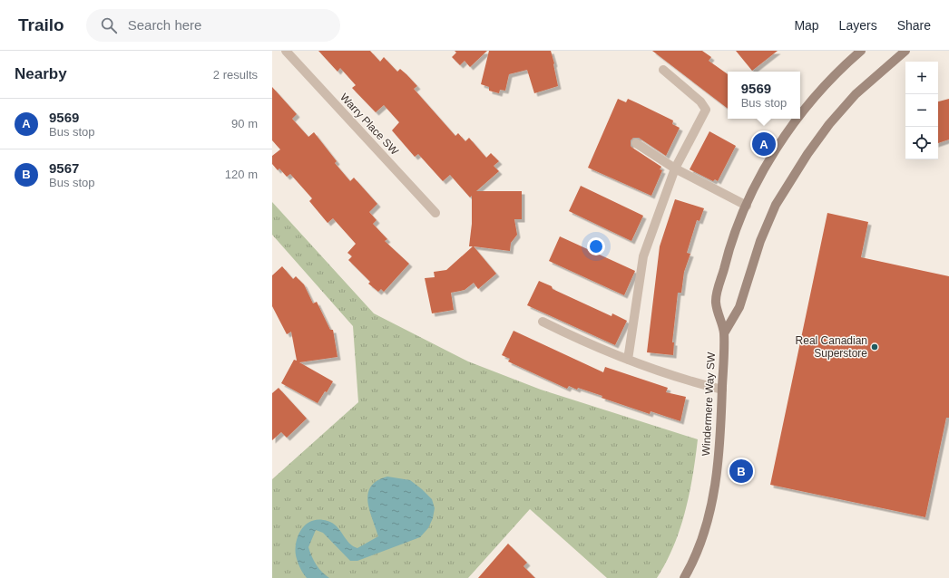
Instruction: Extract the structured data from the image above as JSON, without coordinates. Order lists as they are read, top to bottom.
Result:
{
  "streets": {
    "street": ["Warry Place SW", "Windermere Way SW"]
  },
  "places": ["Real Canadian Superstore"],
  "page": {
    "header": "Trailo",
    "search": "Search here",
    "nav": ["Map", "Layers", "Share"],
    "heading": ["Nearby", "2 results"],
    "map_buttons": ["+", "−"],
    "popup": ["9569", "Bus stop"],
    "list": [
      {
        "mark": "A",
        "name": "9569",
        "note": "Bus stop",
        "value": "90 m"
      },
      {
        "mark": "B",
        "name": "9567",
        "note": "Bus stop",
        "value": "120 m"
      }
    ],
    "pins": ["A", "B"]
  }
}
